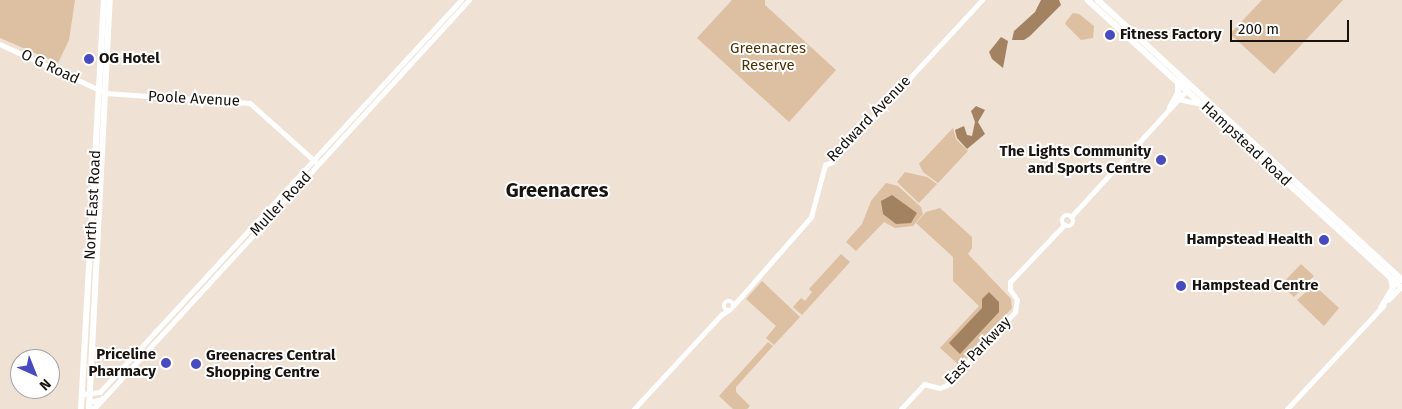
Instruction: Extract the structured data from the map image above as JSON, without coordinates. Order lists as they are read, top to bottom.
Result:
{
  "streets": {
    "highway": ["Hampstead Road", "North East Road"],
    "street": [
      "O G Road",
      "Poole Avenue",
      "Redward Avenue",
      "Muller Road",
      "East Parkway"
    ]
  },
  "crossings": [
    ["O G Road", "Poole Avenue"],
    ["O G Road", "North East Road"],
    ["Poole Avenue", "Muller Road"],
    ["Poole Avenue", "North East Road"],
    ["Muller Road", "North East Road"]
  ],
  "districts": ["Greenacres"],
  "parks": ["Greenacres Reserve"],
  "places": [
    "Fitness Factory",
    "OG Hotel",
    "The Lights Community and Sports Centre",
    "Hampstead Health",
    "Hampstead Centre",
    "Priceline Pharmacy",
    "Greenacres Central Shopping Centre"
  ],
  "scale_bar": "200 m",
  "north": "bottom right"
}
